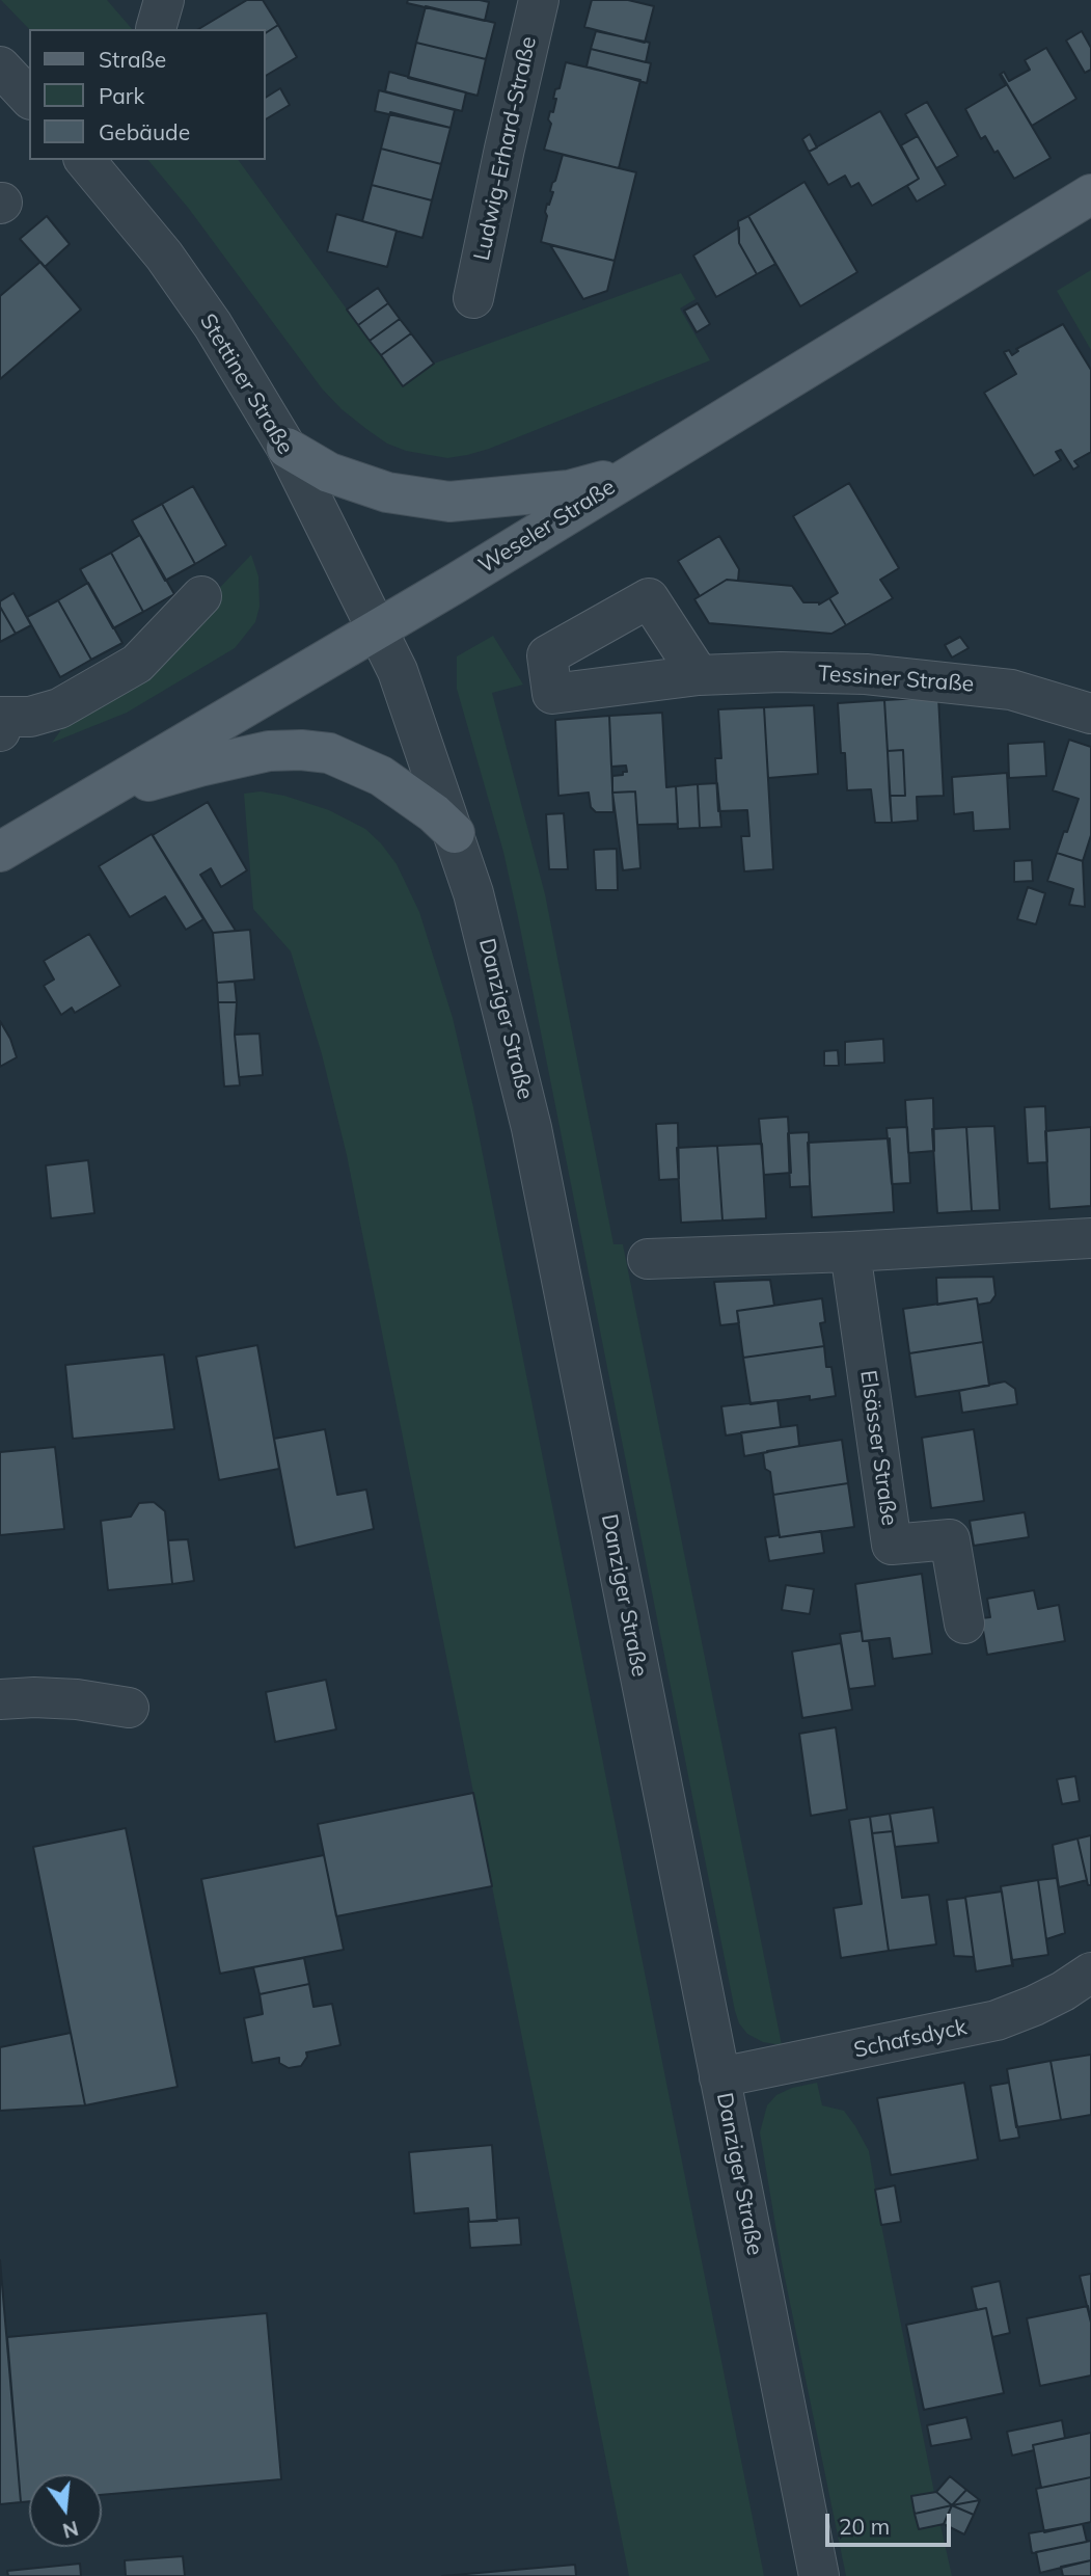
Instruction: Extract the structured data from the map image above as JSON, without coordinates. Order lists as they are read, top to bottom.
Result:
{
  "streets": {
    "main road": ["Weseler Straße"],
    "street": [
      "Ludwig-Erhard-Straße",
      "Stettiner Straße",
      "Tessiner Straße",
      "Danziger Straße",
      "Elsässer Straße",
      "Schafsdyck"
    ]
  },
  "crossings": [
    ["Stettiner Straße", "Weseler Straße"],
    ["Stettiner Straße", "Danziger Straße"],
    ["Weseler Straße", "Danziger Straße"],
    ["Danziger Straße", "Schafsdyck"]
  ],
  "legend": ["Straße", "Park", "Gebäude"],
  "scale_bar": "20 m",
  "north": "bottom"
}
